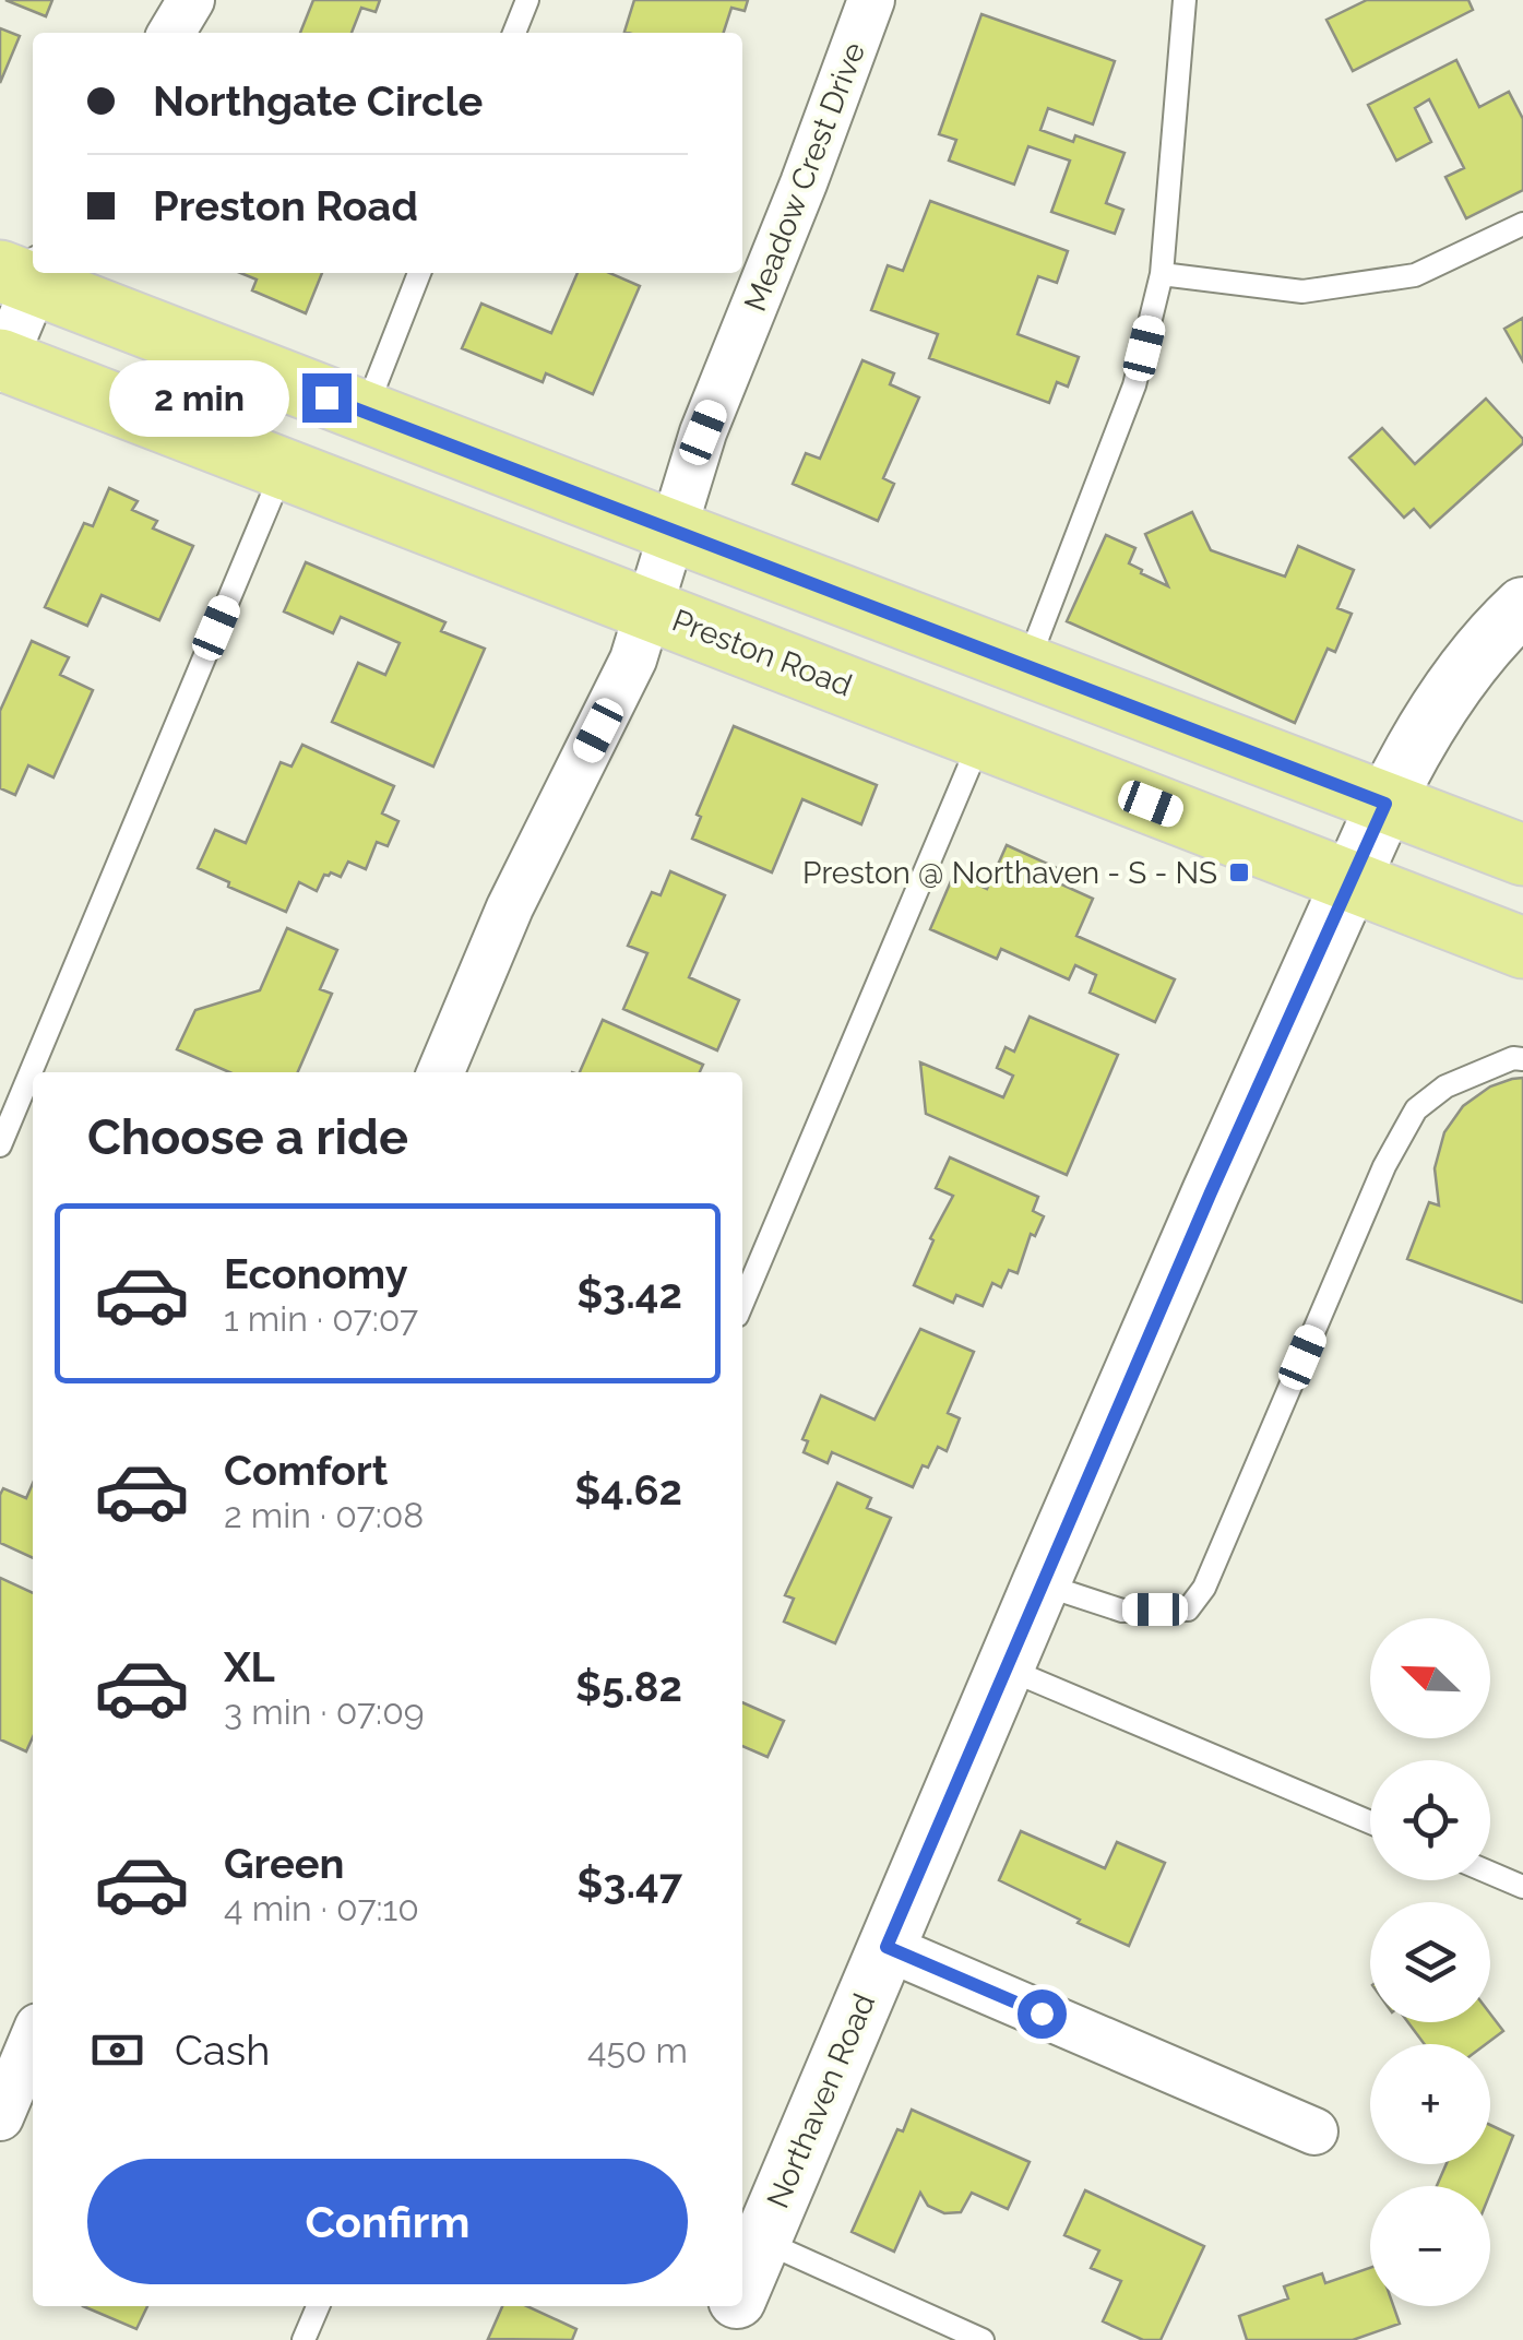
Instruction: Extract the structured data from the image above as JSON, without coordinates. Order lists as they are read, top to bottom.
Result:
{
  "streets": {
    "main road": ["Preston Road"],
    "street": ["Meadow Crest Drive", "Northaven Road"]
  },
  "crossings": [
    ["Meadow Crest Drive", "Preston Road"],
    ["Preston Road", "Northaven Road"]
  ],
  "places": {
    "transit": ["Preston @ Northaven - S - NS"]
  },
  "north": "top left",
  "page": {
    "banner": ["Northgate Circle", "Preston Road"],
    "bubble": "2 min",
    "heading": "Choose a ride",
    "list": [
      {
        "name": "Economy",
        "note": "1 min · 07:07",
        "value": "$3.42"
      },
      {
        "name": "Comfort",
        "note": "2 min · 07:08",
        "value": "$4.62"
      },
      {
        "name": "XL",
        "note": "3 min · 07:09",
        "value": "$5.82"
      },
      {
        "name": "Green",
        "note": "4 min · 07:10",
        "value": "$3.47"
      }
    ],
    "map_buttons": ["+", "−"],
    "pay": ["Cash", "450 m"],
    "buttons": "Confirm"
  }
}
